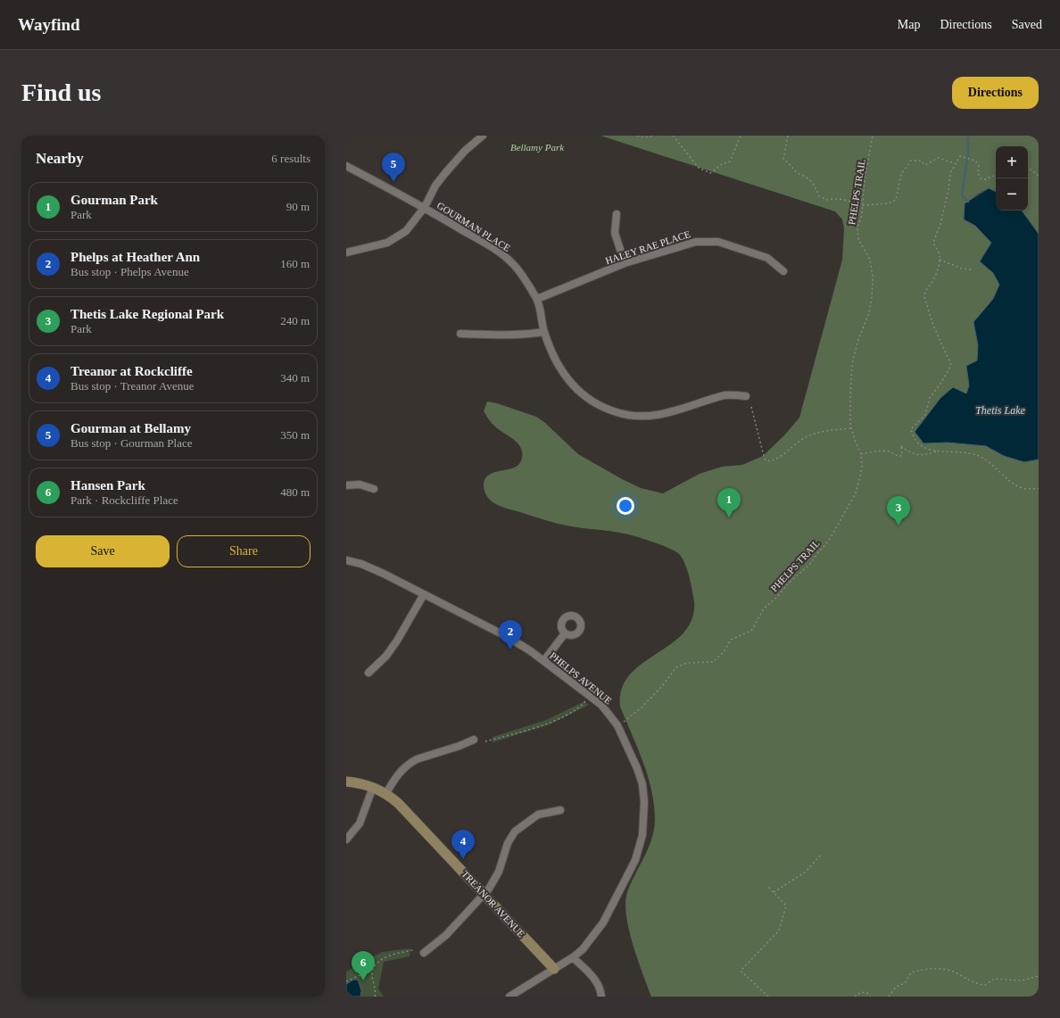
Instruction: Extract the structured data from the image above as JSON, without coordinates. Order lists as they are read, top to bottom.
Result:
{
  "streets": {
    "street": [
      "GOURMAN PLACE",
      "HALEY RAE PLACE",
      "PHELPS AVENUE",
      "TREANOR AVENUE"
    ],
    "path": ["PHELPS TRAIL"]
  },
  "crossings": [
    ["PHELPS TRAIL", "PHELPS AVENUE"],
    ["GOURMAN PLACE", "HALEY RAE PLACE"],
    ["PHELPS AVENUE", "TREANOR AVENUE"]
  ],
  "water": ["Thetis Lake"],
  "parks": ["Bellamy Park"],
  "page": {
    "header": "Wayfind",
    "nav": ["Map", "Directions", "Saved"],
    "buttons": [
      "Directions",
      ["Save", "Share"]
    ],
    "title": "Find us",
    "heading": ["Nearby", "6 results"],
    "map_buttons": ["+", "−"],
    "pins": [
      "5",
      "1",
      "3",
      "2",
      "4",
      "6"
    ],
    "list": [
      {
        "mark": "1",
        "name": "Gourman Park",
        "note": "Park",
        "value": "90 m"
      },
      {
        "mark": "2",
        "name": "Phelps at Heather Ann",
        "note": "Bus stop · Phelps Avenue",
        "value": "160 m"
      },
      {
        "mark": "3",
        "name": "Thetis Lake Regional Park",
        "note": "Park",
        "value": "240 m"
      },
      {
        "mark": "4",
        "name": "Treanor at Rockcliffe",
        "note": "Bus stop · Treanor Avenue",
        "value": "340 m"
      },
      {
        "mark": "5",
        "name": "Gourman at Bellamy",
        "note": "Bus stop · Gourman Place",
        "value": "350 m"
      },
      {
        "mark": "6",
        "name": "Hansen Park",
        "note": "Park · Rockcliffe Place",
        "value": "480 m"
      }
    ]
  }
}
